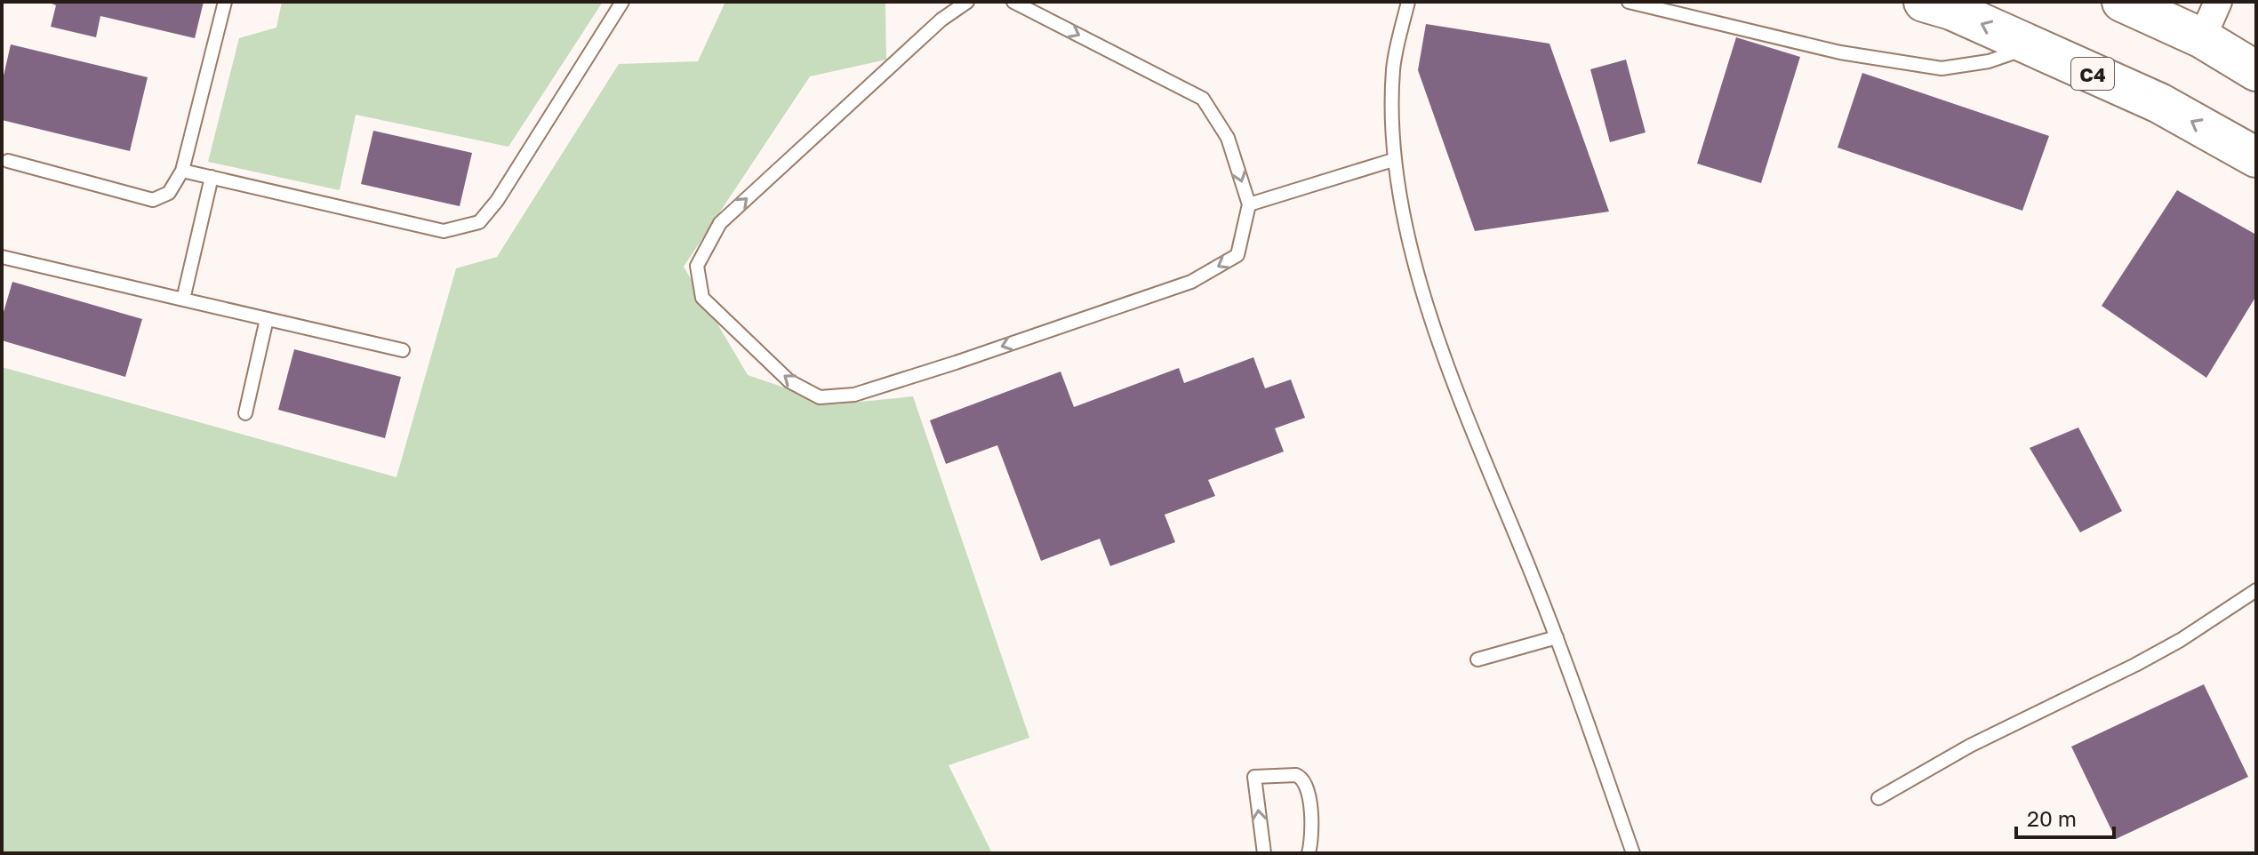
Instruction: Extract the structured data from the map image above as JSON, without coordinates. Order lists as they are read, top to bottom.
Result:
{
  "streets": {
    "main road": ["C4"]
  },
  "scale_bar": "20 m"
}
